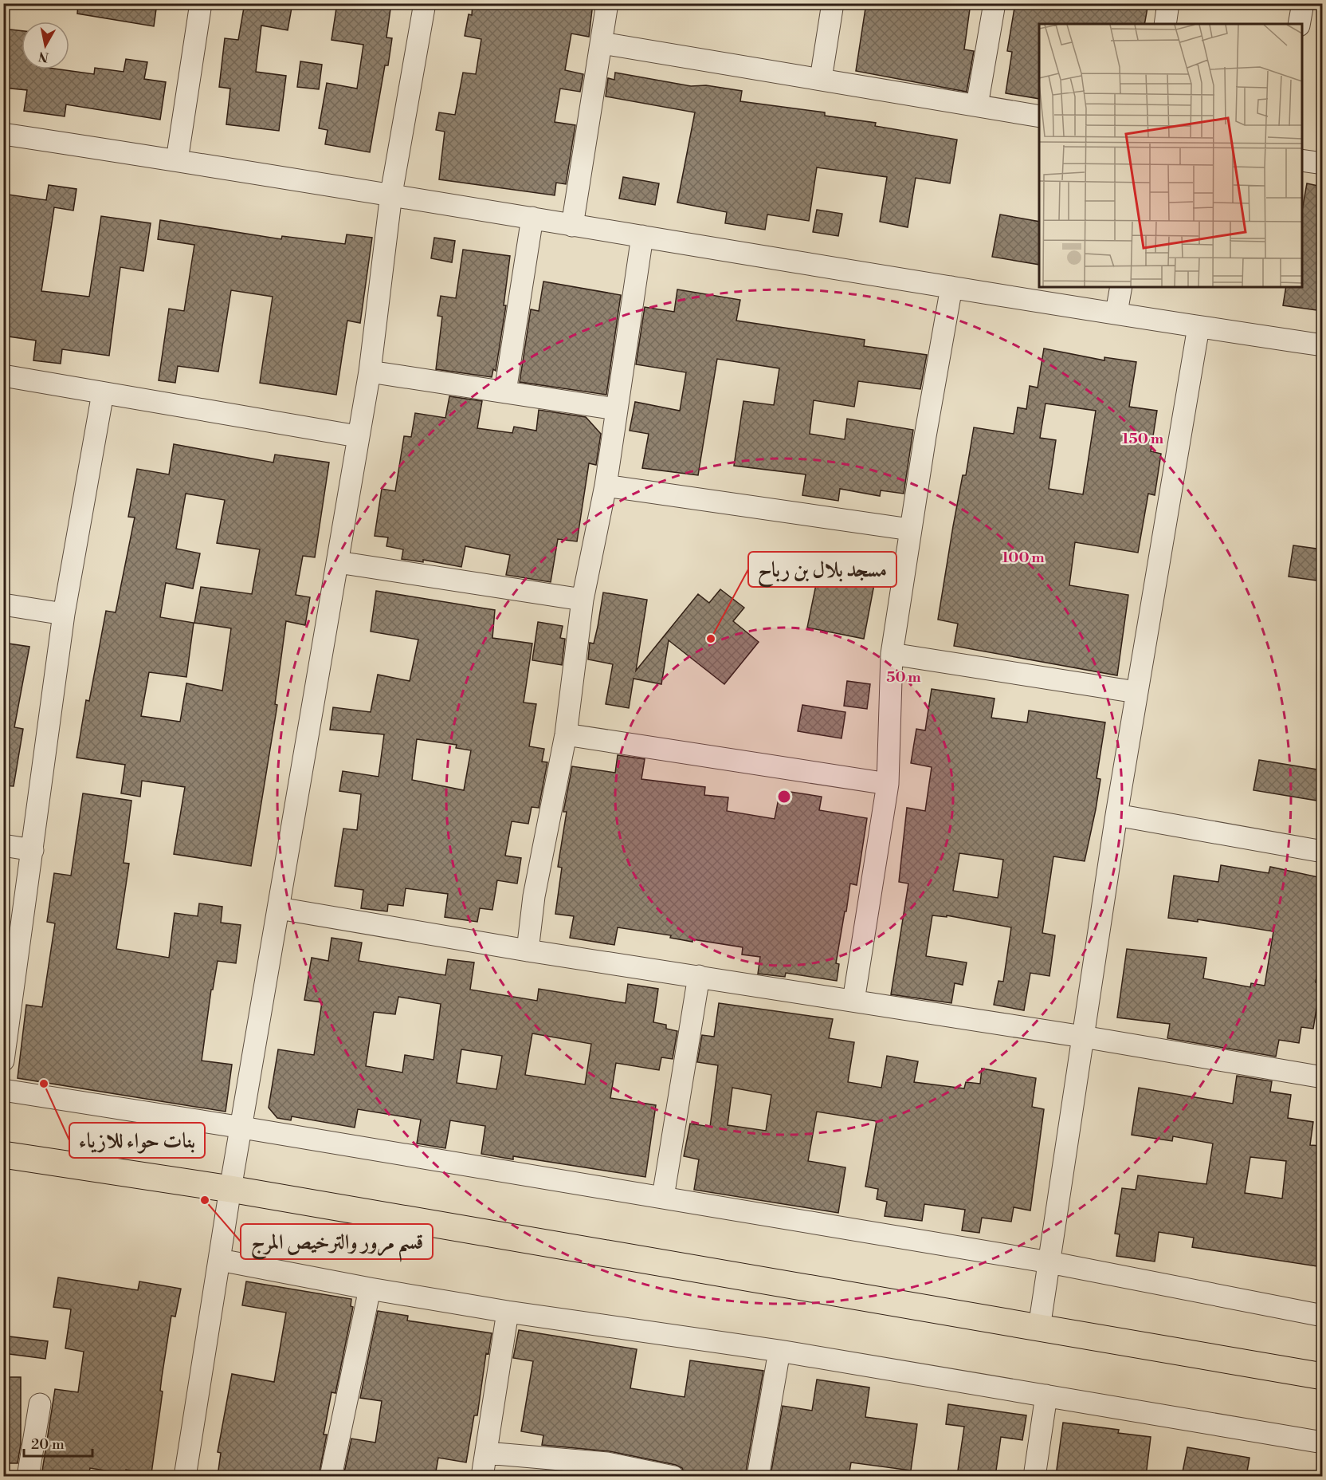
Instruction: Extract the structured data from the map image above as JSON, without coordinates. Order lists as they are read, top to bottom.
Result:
{
  "places": ["مسجد بلال بن رباح", "بنات حواء للازياء", "قسم مرور والترخيص المرج"],
  "scale_bar": "20 m",
  "north": "bottom",
  "rings": ["150 m", "100 m", "50 m"]
}
